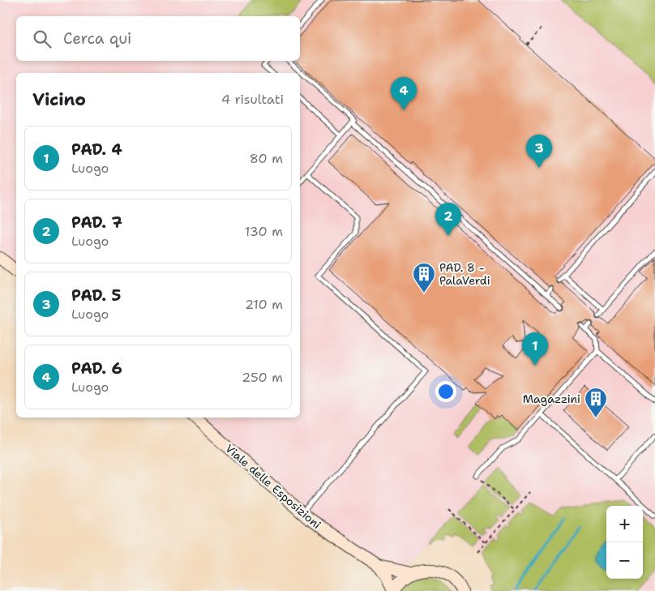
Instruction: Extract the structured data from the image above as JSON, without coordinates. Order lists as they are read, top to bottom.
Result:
{
  "streets": {
    "street": ["Viale delle Esposizioni"]
  },
  "places": {
    "building": ["PAD. 8 - PalaVerdi", "Magazzini"]
  },
  "page": {
    "search": "Cerca qui",
    "heading": ["Vicino", "4 risultati"],
    "pins": [
      "4",
      "3",
      "2",
      "1"
    ],
    "list": [
      {
        "mark": "1",
        "name": "PAD. 4",
        "note": "Luogo",
        "value": "80 m"
      },
      {
        "mark": "2",
        "name": "PAD. 7",
        "note": "Luogo",
        "value": "130 m"
      },
      {
        "mark": "3",
        "name": "PAD. 5",
        "note": "Luogo",
        "value": "210 m"
      },
      {
        "mark": "4",
        "name": "PAD. 6",
        "note": "Luogo",
        "value": "250 m"
      }
    ],
    "map_buttons": ["+", "−"]
  }
}
